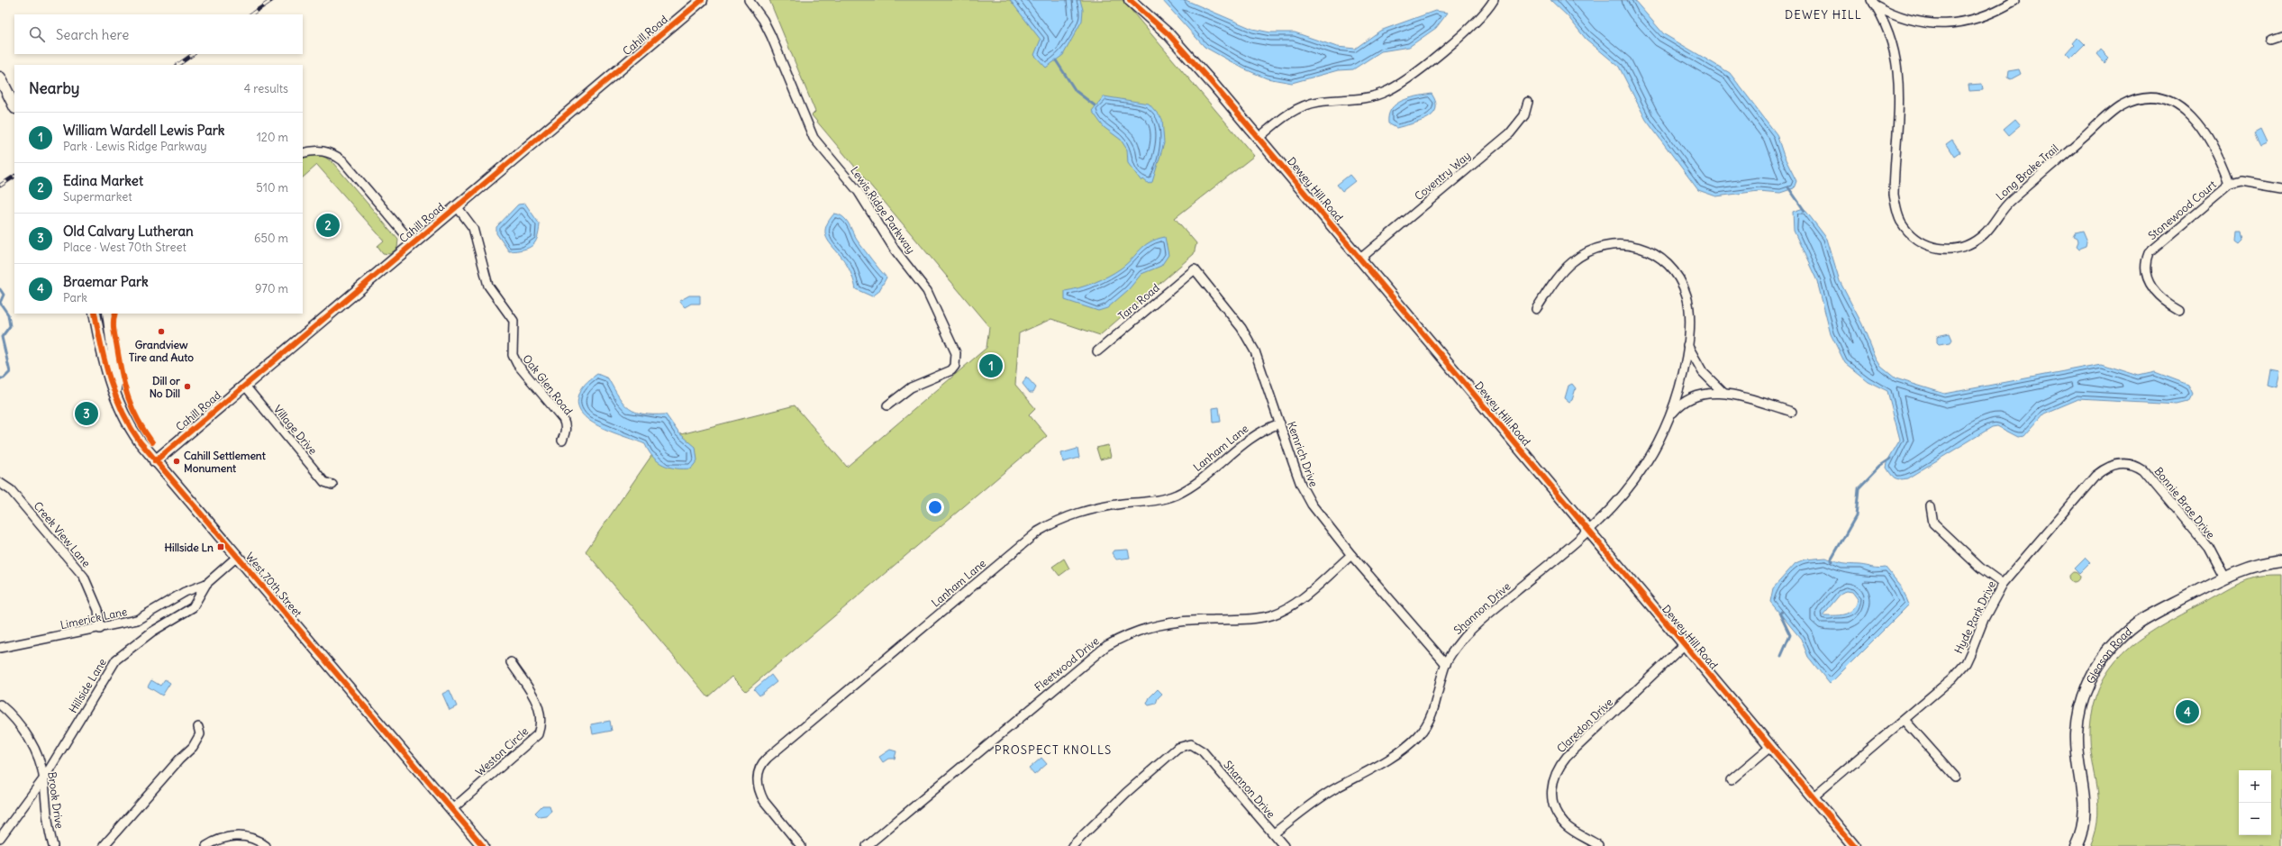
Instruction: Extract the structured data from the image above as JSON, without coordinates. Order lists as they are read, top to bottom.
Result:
{
  "streets": {
    "street": [
      "Cahill Road",
      "Long Brake Trail",
      "Coventry Way",
      "Dewey Hill Road",
      "Lewis Ridge Parkway",
      "Stonewood Court",
      "Tara Road",
      "Oak Glen Road",
      "Village Drive",
      "Lanham Lane",
      "Kemrich Drive",
      "Bonnie Brae Drive",
      "Creek View Lane",
      "West 70th Street",
      "Shannon Drive",
      "Hyde Park Drive",
      "Limerick Lane",
      "Gleason Road",
      "Fleetwood Drive",
      "Hillside Lane",
      "Claredon Drive",
      "Weston Circle",
      "Brook Drive"
    ]
  },
  "crossings": [
    ["Cahill Road", "Oak Glen Road"],
    ["Cahill Road", "Village Drive"],
    ["Cahill Road", "West 70th Street"],
    ["Long Brake Trail", "Stonewood Court"],
    ["Coventry Way", "Dewey Hill Road"],
    ["Dewey Hill Road", "Shannon Drive"],
    ["Dewey Hill Road", "Hyde Park Drive"],
    ["Dewey Hill Road", "Claredon Drive"],
    ["Tara Road", "Kemrich Drive"],
    ["Lanham Lane", "Kemrich Drive"],
    ["Kemrich Drive", "Shannon Drive"],
    ["Kemrich Drive", "Fleetwood Drive"],
    ["Bonnie Brae Drive", "Hyde Park Drive"],
    ["Bonnie Brae Drive", "Gleason Road"],
    ["Creek View Lane", "Limerick Lane"],
    ["West 70th Street", "Hillside Lane"],
    ["West 70th Street", "Weston Circle"],
    ["Limerick Lane", "Hillside Lane"],
    ["Hillside Lane", "Brook Drive"]
  ],
  "districts": ["DEWEY HILL", "PROSPECT KNOLLS"],
  "places": {
    "other": ["Grandview Tire and Auto", "Dill or No Dill", "Cahill Settlement Monument"],
    "transit": ["Hillside Ln"]
  },
  "page": {
    "search": "Search here",
    "heading": ["Nearby", "4 results"],
    "list": [
      {
        "mark": "1",
        "name": "William Wardell Lewis Park",
        "note": "Park · Lewis Ridge Parkway",
        "value": "120 m"
      },
      {
        "mark": "2",
        "name": "Edina Market",
        "note": "Supermarket",
        "value": "510 m"
      },
      {
        "mark": "3",
        "name": "Old Calvary Lutheran",
        "note": "Place · West 70th Street",
        "value": "650 m"
      },
      {
        "mark": "4",
        "name": "Braemar Park",
        "note": "Park",
        "value": "970 m"
      }
    ],
    "pins": [
      "2",
      "1",
      "3",
      "4"
    ],
    "map_buttons": ["+", "−"]
  }
}
